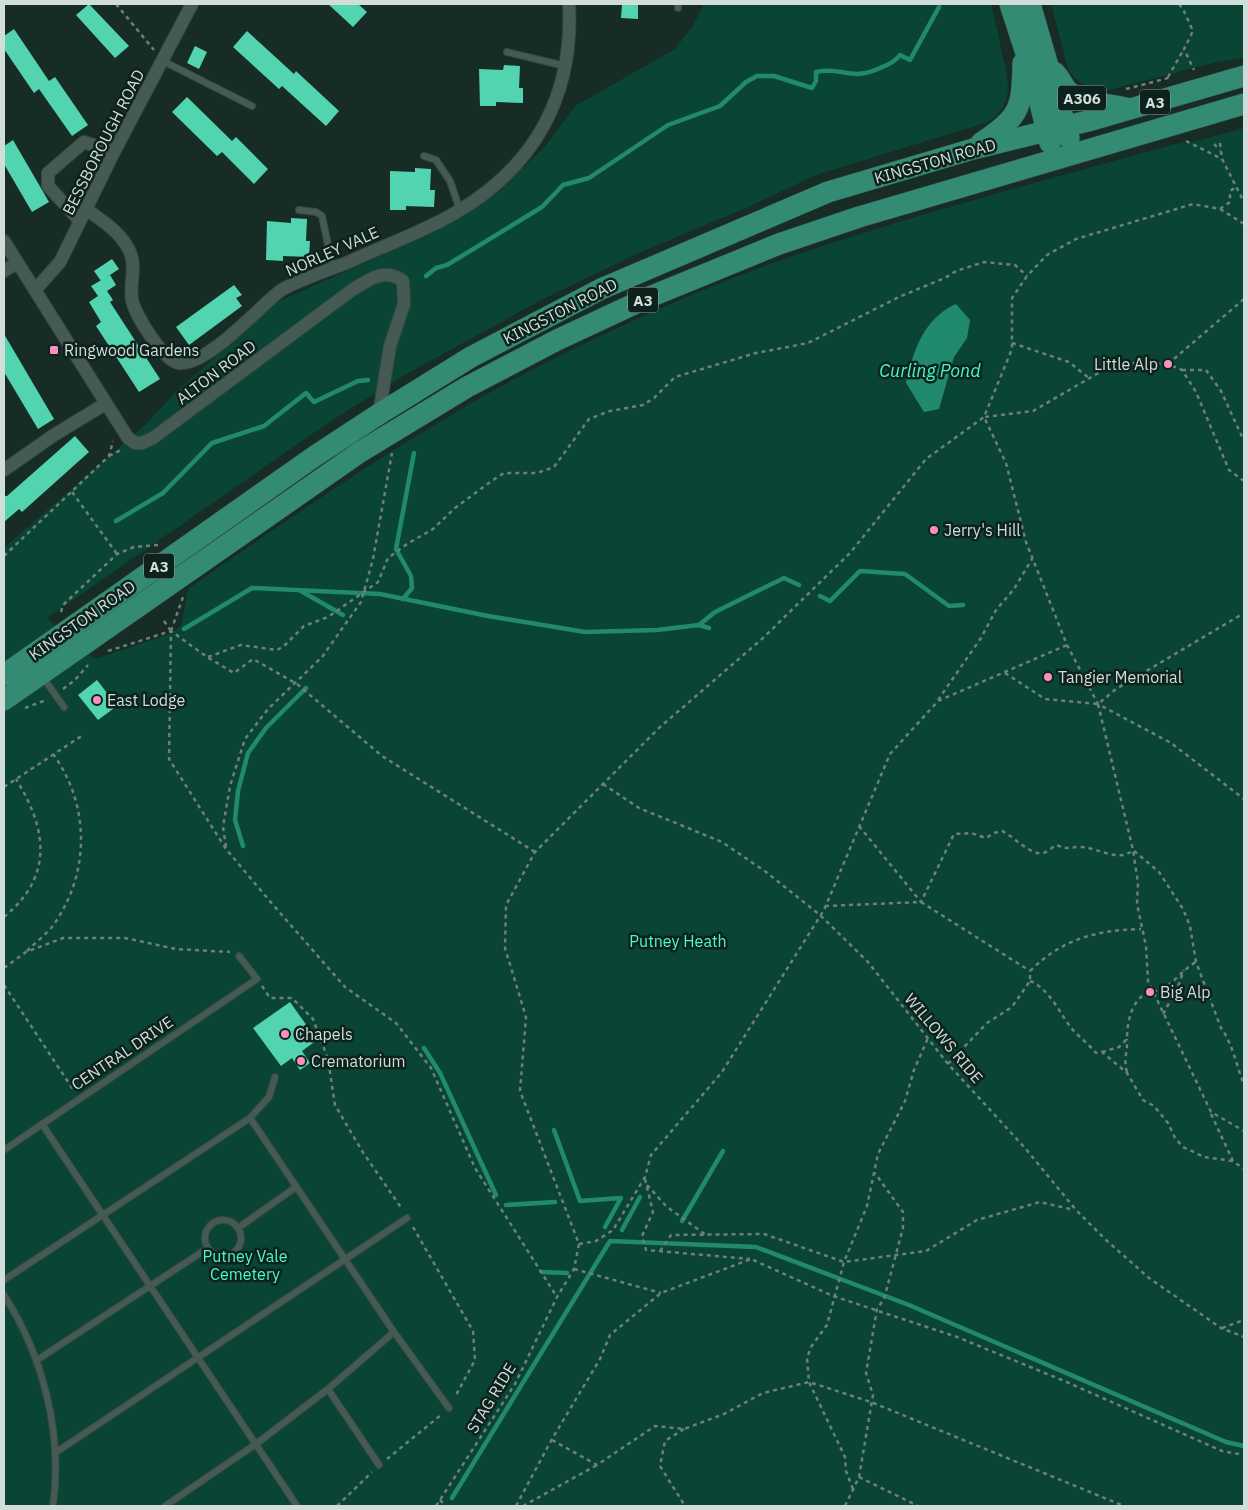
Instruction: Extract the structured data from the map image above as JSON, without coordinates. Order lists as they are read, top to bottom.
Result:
{
  "streets": {
    "highway": ["A306", "A3", "KINGSTON ROAD"],
    "street": ["BESSBOROUGH ROAD", "NORLEY VALE", "ALTON ROAD"],
    "lane": ["CENTRAL DRIVE"],
    "path": ["WILLOWS RIDE", "STAG RIDE"]
  },
  "crossings": [
    ["A306", "KINGSTON ROAD"],
    ["BESSBOROUGH ROAD", "NORLEY VALE"],
    ["BESSBOROUGH ROAD", "ALTON ROAD"],
    ["KINGSTON ROAD", "ALTON ROAD"]
  ],
  "water": ["Curling Pond"],
  "parks": ["Putney Heath", "Putney Vale Cemetery"],
  "places": {
    "transit": ["Ringwood Gardens"],
    "other": [
      "Little Alp",
      "Jerry's Hill",
      "Tangier Memorial",
      "East Lodge",
      "Big Alp",
      "Chapels",
      "Crematorium"
    ]
  }
}
